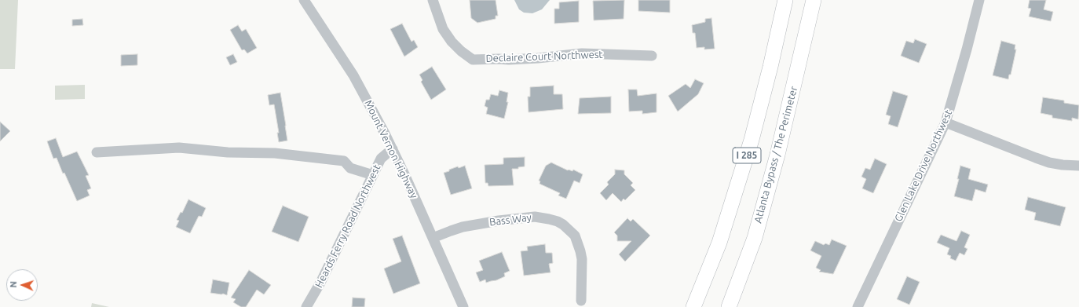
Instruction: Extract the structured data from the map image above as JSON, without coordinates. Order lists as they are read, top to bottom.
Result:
{
  "streets": {
    "highway": ["Atlanta Bypass / The Perimeter", "I 285"],
    "street": [
      "Declaire Court Northwest",
      "Mount Vernon Highway",
      "Glen Lake Drive Northwest",
      "Bass Way",
      "Heards Ferry Road Northwest"
    ]
  },
  "crossings": [
    ["Mount Vernon Highway", "Bass Way"],
    ["Mount Vernon Highway", "Heards Ferry Road Northwest"]
  ],
  "north": "left"
}
